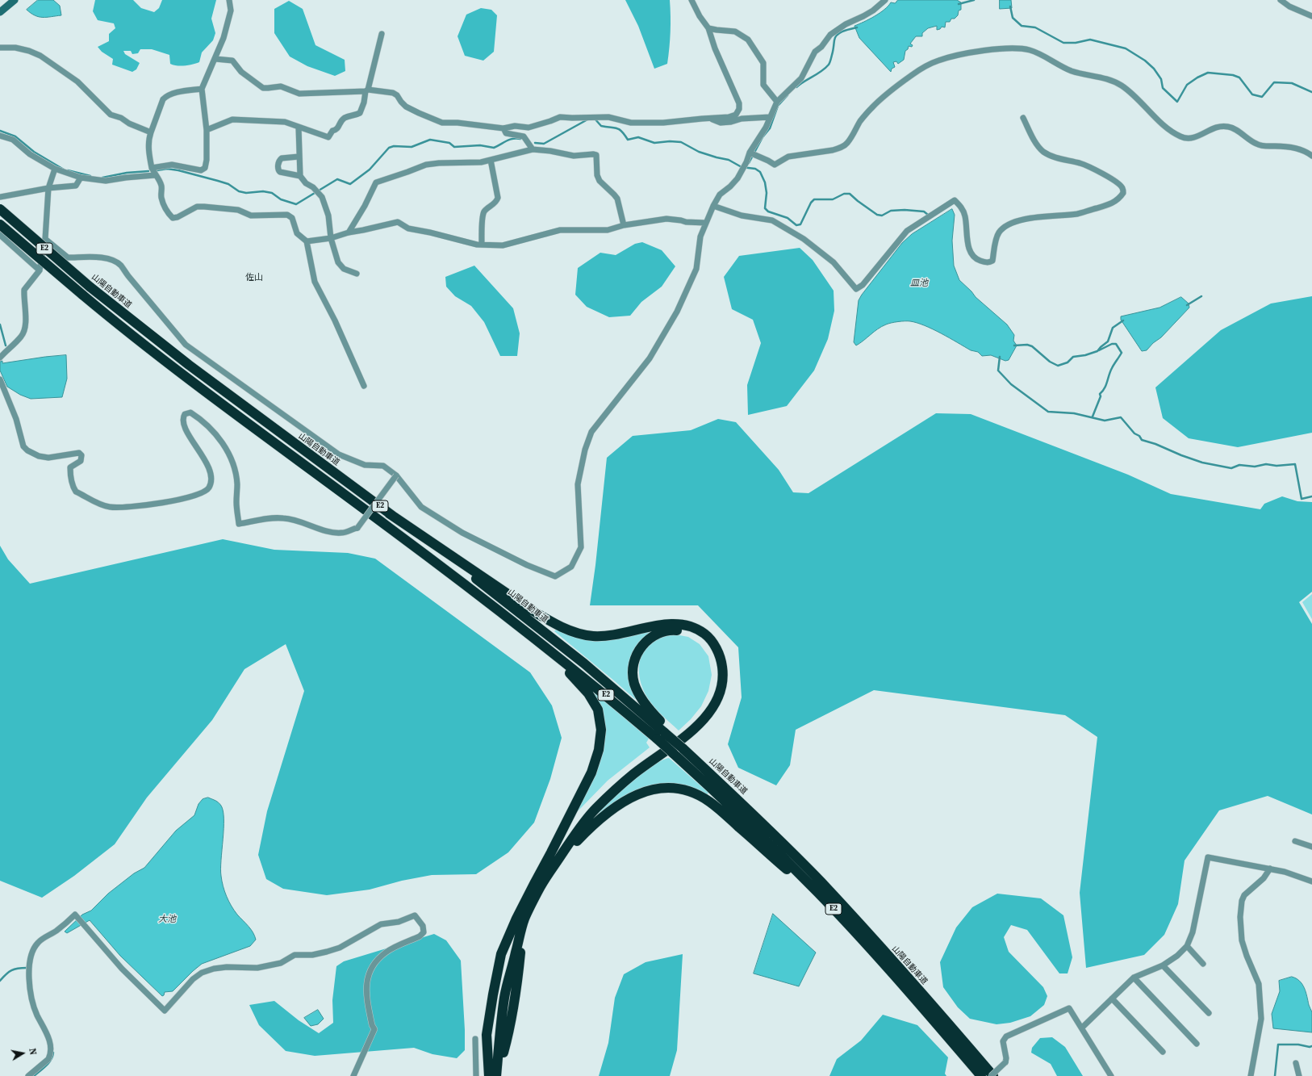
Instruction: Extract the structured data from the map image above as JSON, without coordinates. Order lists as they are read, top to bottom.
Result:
{
  "streets": {
    "highway": ["E2", "山陽自動車道"]
  },
  "districts": ["佐山"],
  "water": ["皿池", "大池"],
  "north": "right"
}
